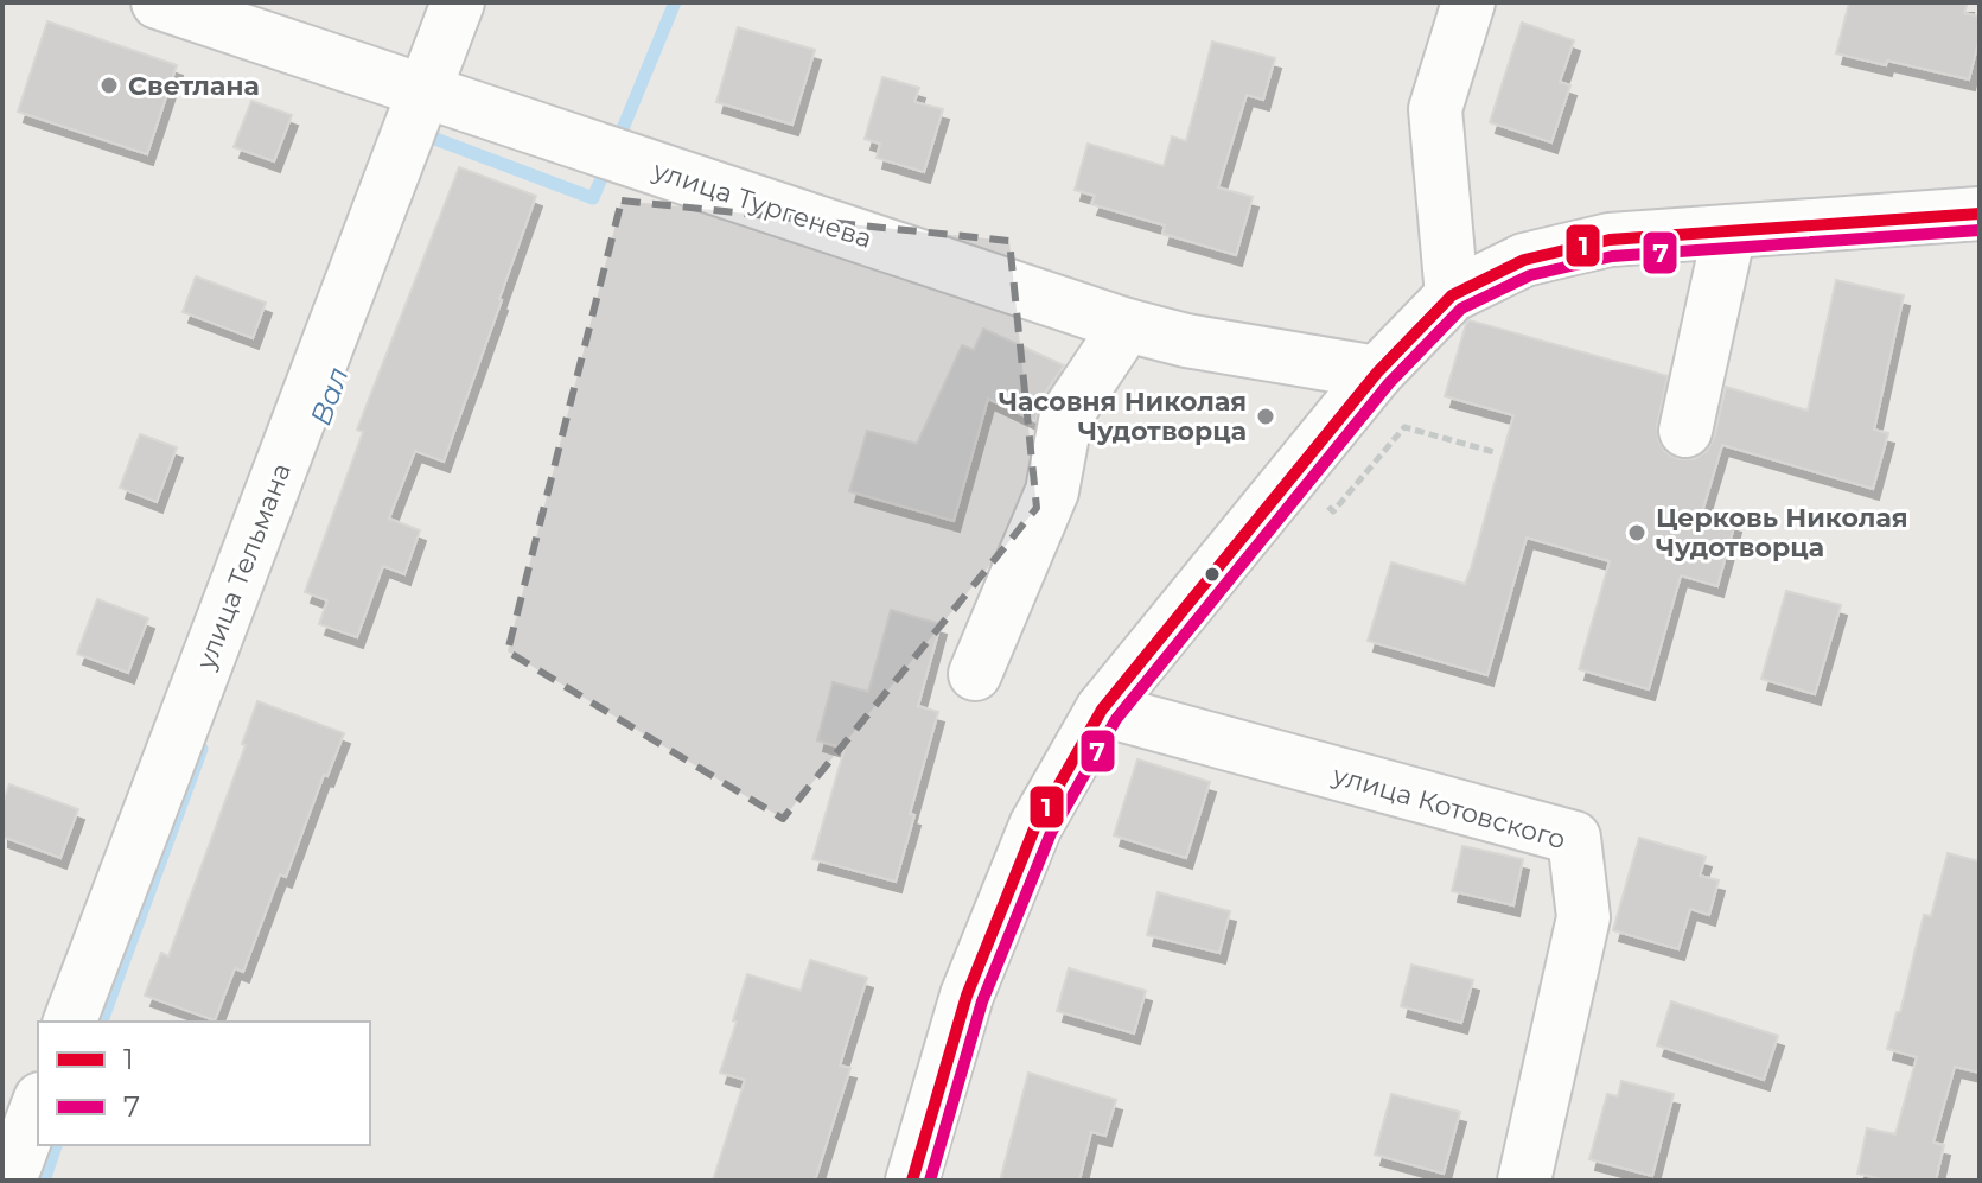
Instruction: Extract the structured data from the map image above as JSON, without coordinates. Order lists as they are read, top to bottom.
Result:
{
  "streets": {
    "street": ["улица Тургенева", "улица Тельмана", "улица Котовского"]
  },
  "crossings": [
    ["улица Тургенева", "улица Тельмана"]
  ],
  "water": ["Вал"],
  "places": ["Светлана", "Часовня Николая Чудотворца", "Церковь Николая Чудотворца"],
  "lines": ["transit line 1", "transit line 7"],
  "legend": ["1", "7"]
}
